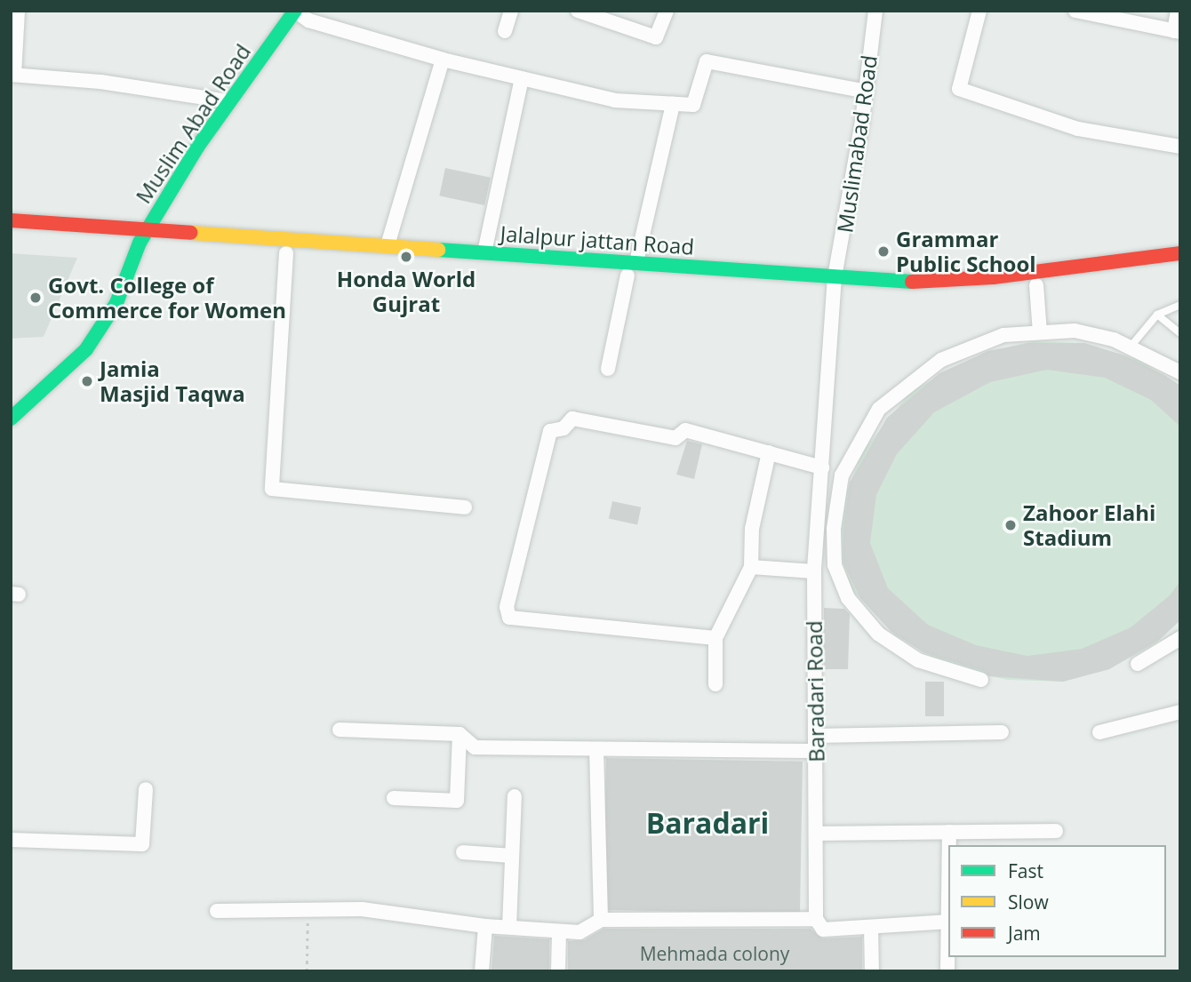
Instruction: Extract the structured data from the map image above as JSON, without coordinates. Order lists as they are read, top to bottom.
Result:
{
  "streets": {
    "main road": ["Muslim Abad Road", "Jalalpur jattan Road"],
    "street": ["Muslimabad Road", "Baradari Road"]
  },
  "crossings": [
    ["Muslim Abad Road", "Jalalpur jattan Road"],
    ["Muslimabad Road", "Jalalpur jattan Road"],
    ["Muslimabad Road", "Baradari Road"],
    ["Jalalpur jattan Road", "Baradari Road"]
  ],
  "districts": ["Baradari"],
  "places": [
    "Grammar Public School",
    "Honda World Gujrat",
    "Govt. College of Commerce for Women",
    "Jamia Masjid Taqwa",
    "Zahoor Elahi Stadium"
  ],
  "house_numbers": ["Mehmada colony"],
  "legend": ["Fast", "Slow", "Jam"]
}
